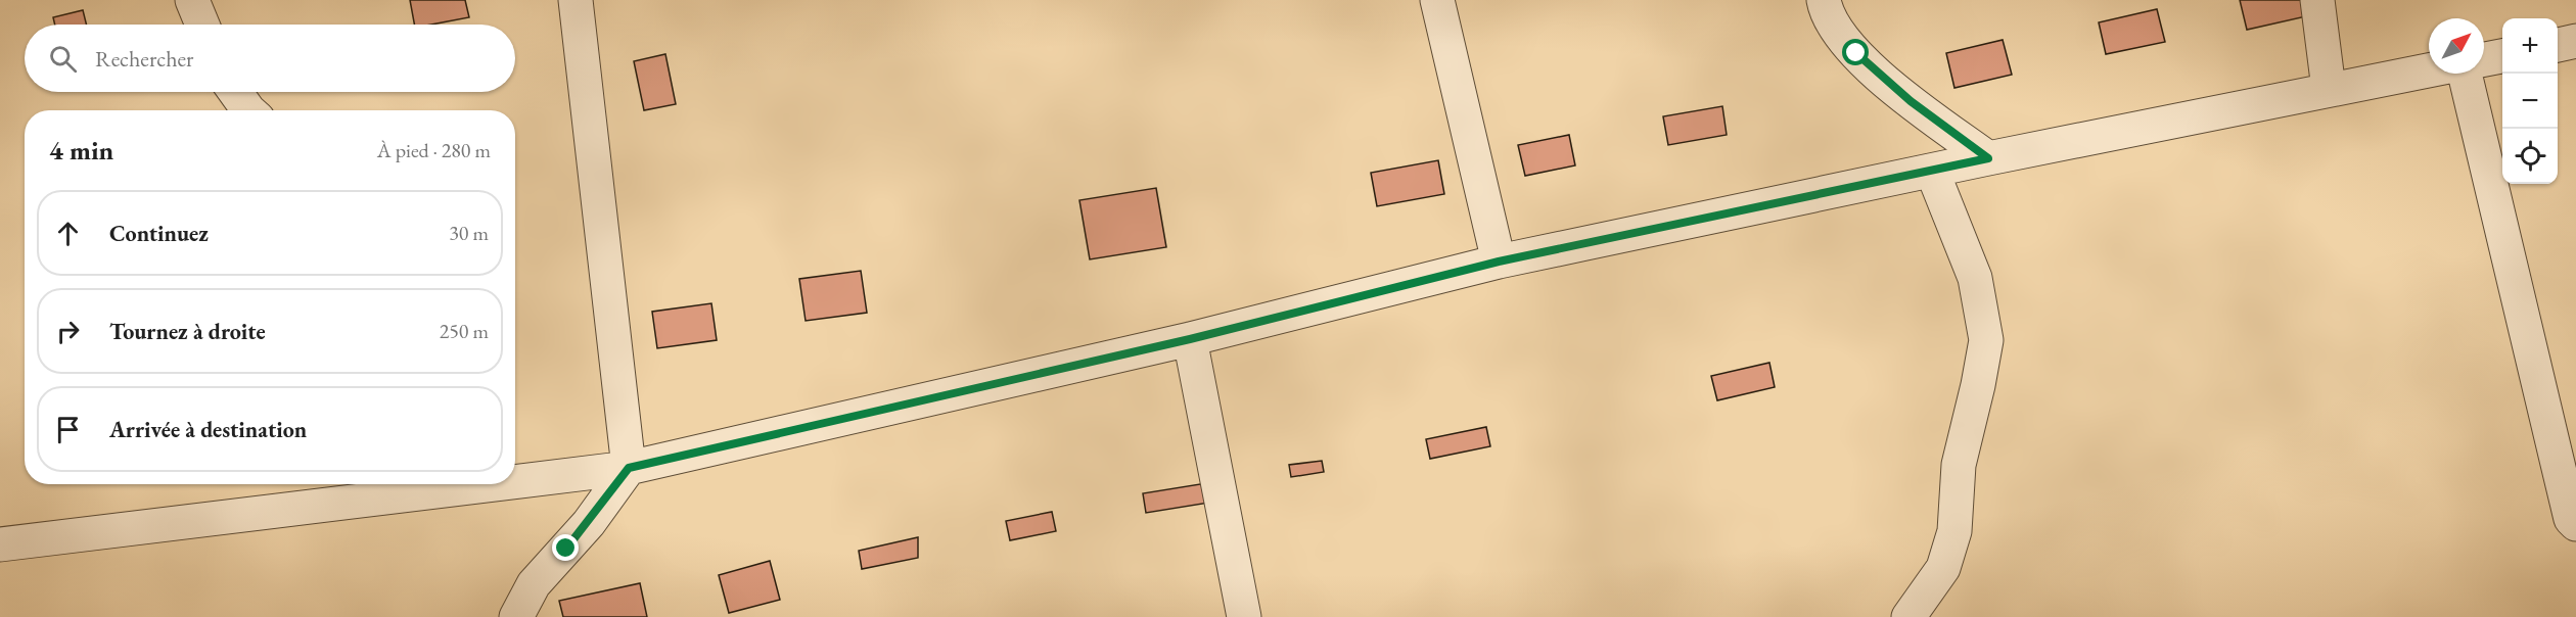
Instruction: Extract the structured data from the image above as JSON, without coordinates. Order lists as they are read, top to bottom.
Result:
{
  "north": "top right",
  "page": {
    "map_buttons": ["+", "−"],
    "search": "Rechercher",
    "heading": ["4 min", "À pied · 280 m"],
    "list": [
      ["Continuez", "30 m"],
      ["Tournez à droite", "250 m"],
      "Arrivée à destination"
    ]
  }
}
